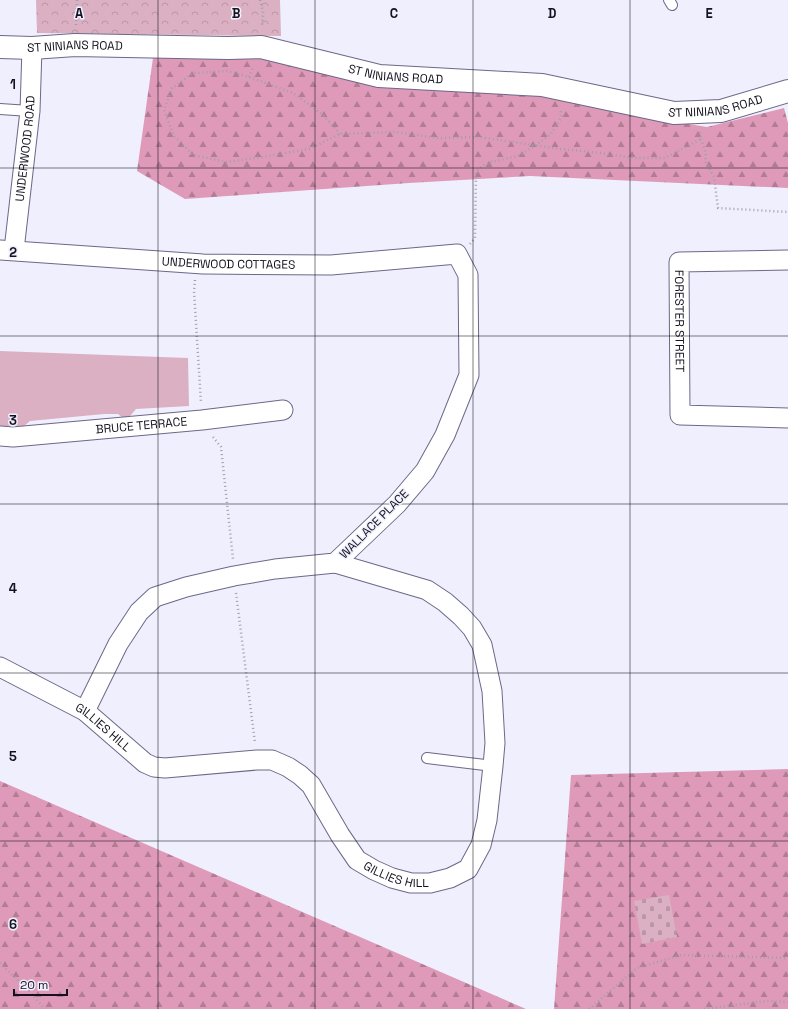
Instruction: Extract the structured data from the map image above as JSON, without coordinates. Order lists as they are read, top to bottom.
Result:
{
  "streets": {
    "street": [
      "ST NINIANS ROAD",
      "UNDERWOOD ROAD",
      "UNDERWOOD COTTAGES",
      "FORESTER STREET",
      "BRUCE TERRACE",
      "WALLACE PLACE",
      "GILLIES HILL"
    ]
  },
  "crossings": [
    ["ST NINIANS ROAD", "UNDERWOOD ROAD"],
    ["UNDERWOOD ROAD", "UNDERWOOD COTTAGES"],
    ["UNDERWOOD COTTAGES", "WALLACE PLACE"],
    ["WALLACE PLACE", "GILLIES HILL"]
  ],
  "scale_bar": "20 m",
  "grid": {
    "columns": [
      "A",
      "B",
      "C",
      "D",
      "E"
    ],
    "rows": [
      "1",
      "2",
      "3",
      "4",
      "5",
      "6"
    ]
  }
}
